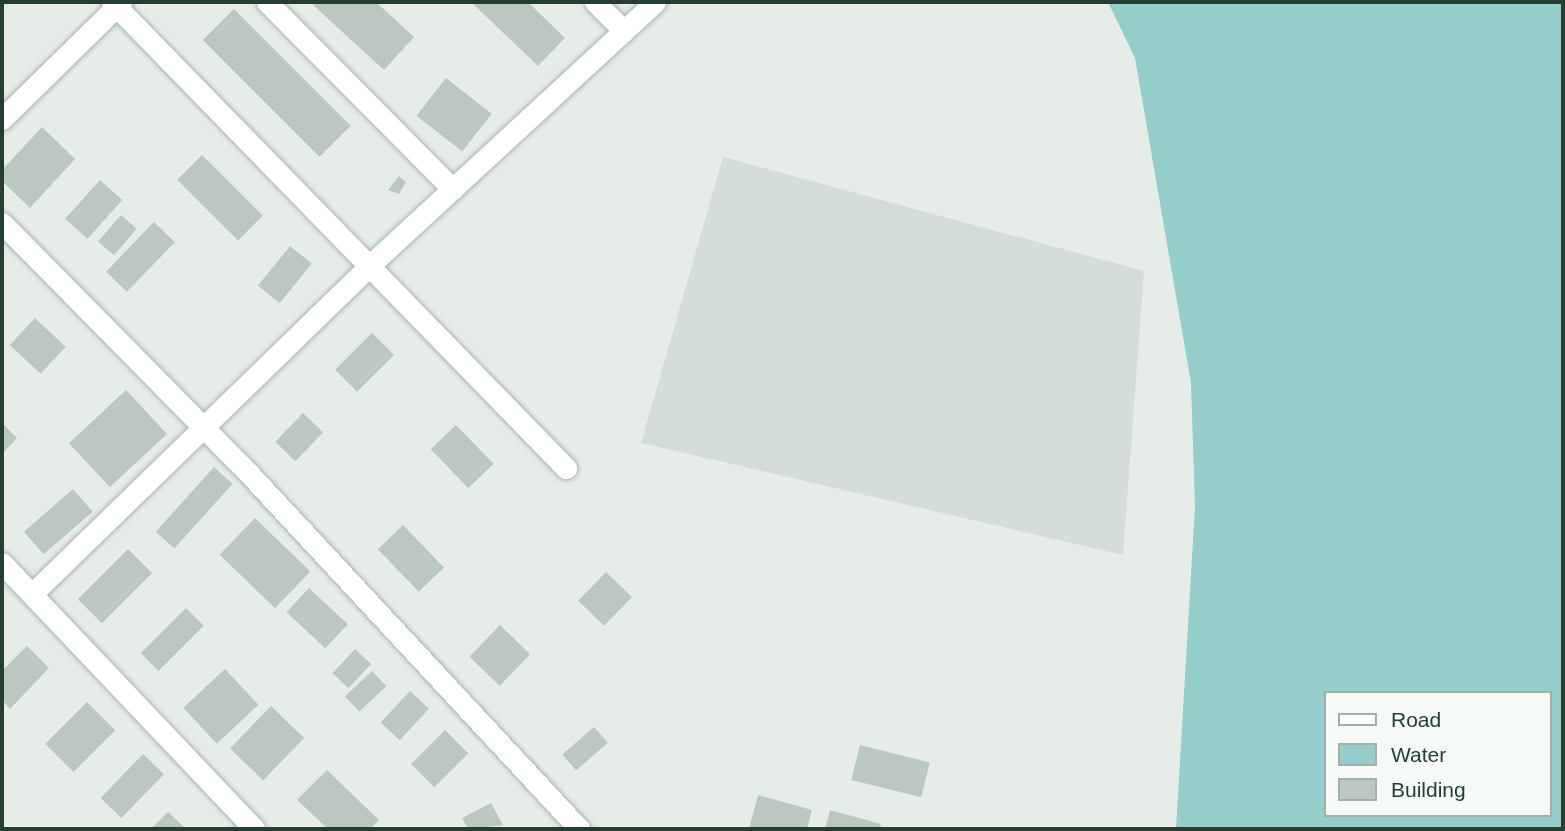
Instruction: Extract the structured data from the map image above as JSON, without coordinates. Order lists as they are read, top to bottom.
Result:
{
  "legend": ["Road", "Water", "Building"]
}
